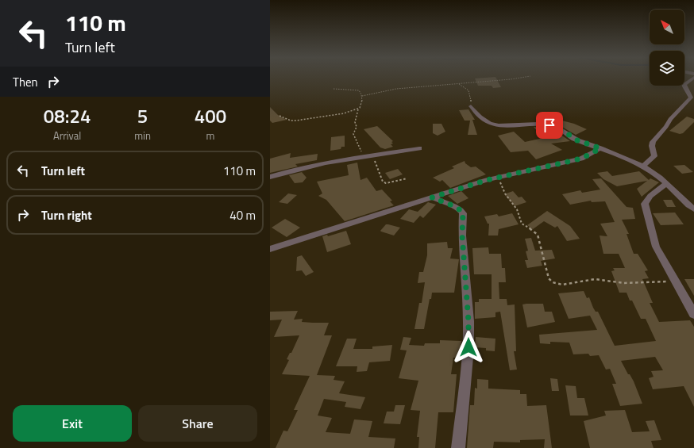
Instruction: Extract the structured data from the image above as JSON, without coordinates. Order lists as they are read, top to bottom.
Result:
{
  "north": "top left",
  "page": {
    "turn": ["110 m", "Turn left"],
    "then": "Then",
    "eta": [
      "08:24",
      "Arrival",
      "5",
      "min",
      "400",
      "m"
    ],
    "list": [
      {
        "name": "Turn left",
        "value": "110 m"
      },
      {
        "name": "Turn right",
        "value": "40 m"
      }
    ],
    "buttons": ["Exit", "Share"]
  }
}
